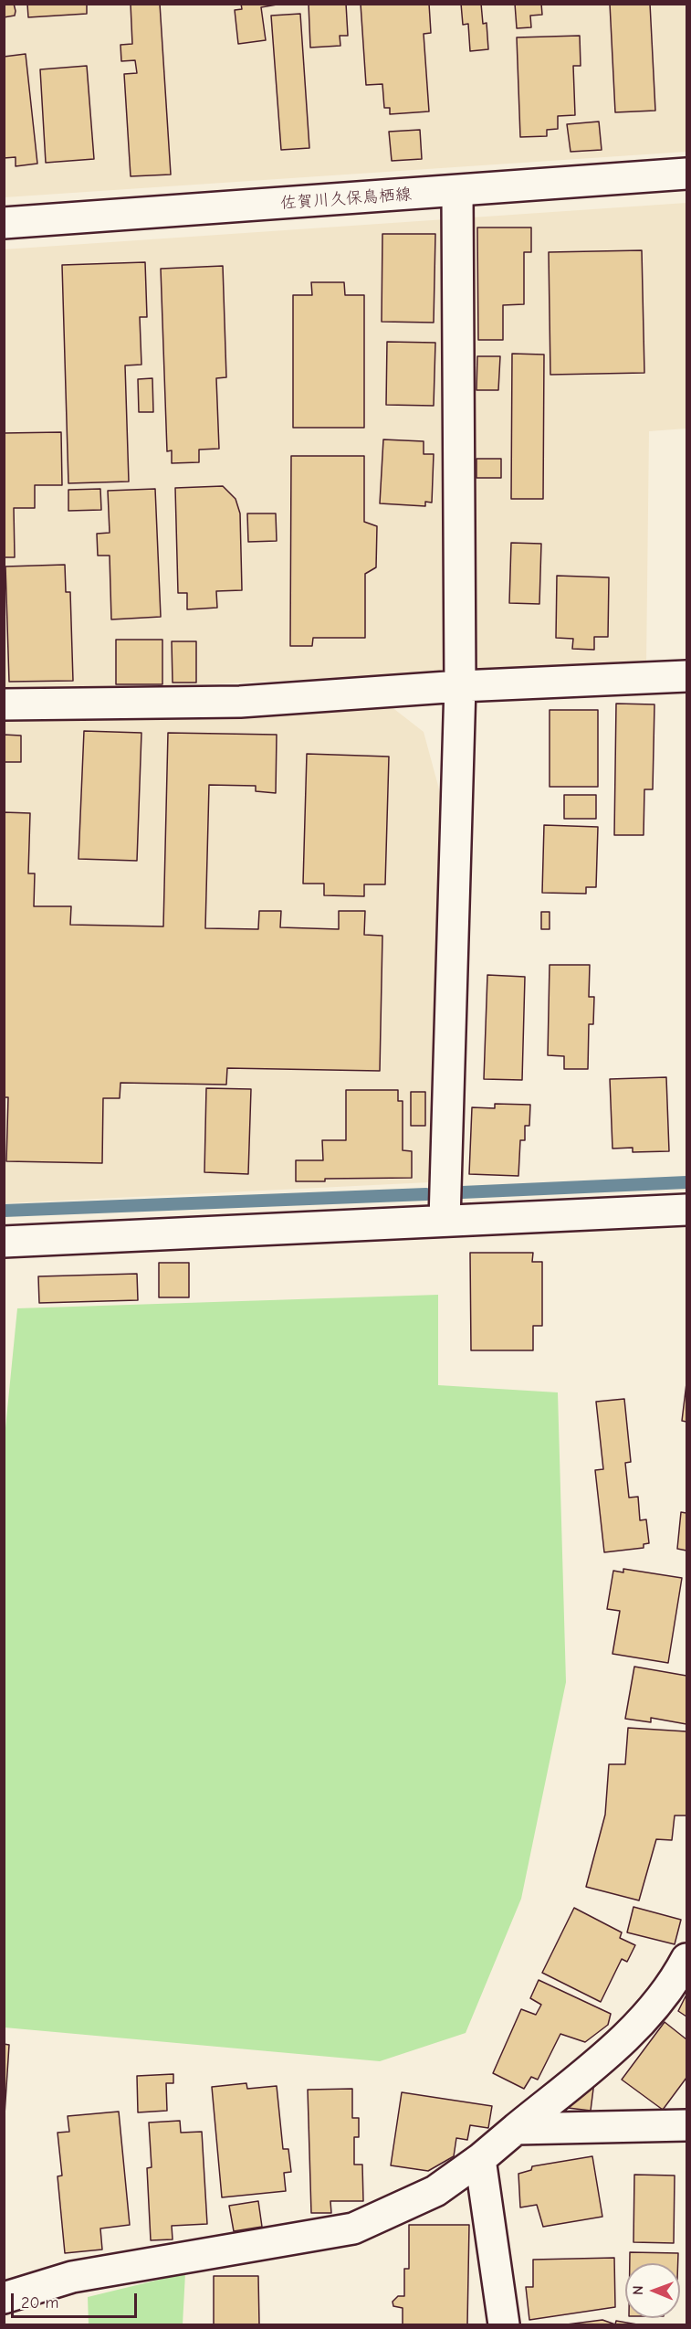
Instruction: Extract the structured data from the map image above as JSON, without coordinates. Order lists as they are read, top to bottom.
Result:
{
  "streets": {
    "street": ["佐賀川久保鳥栖線"]
  },
  "scale_bar": "20 m",
  "north": "left"
}
